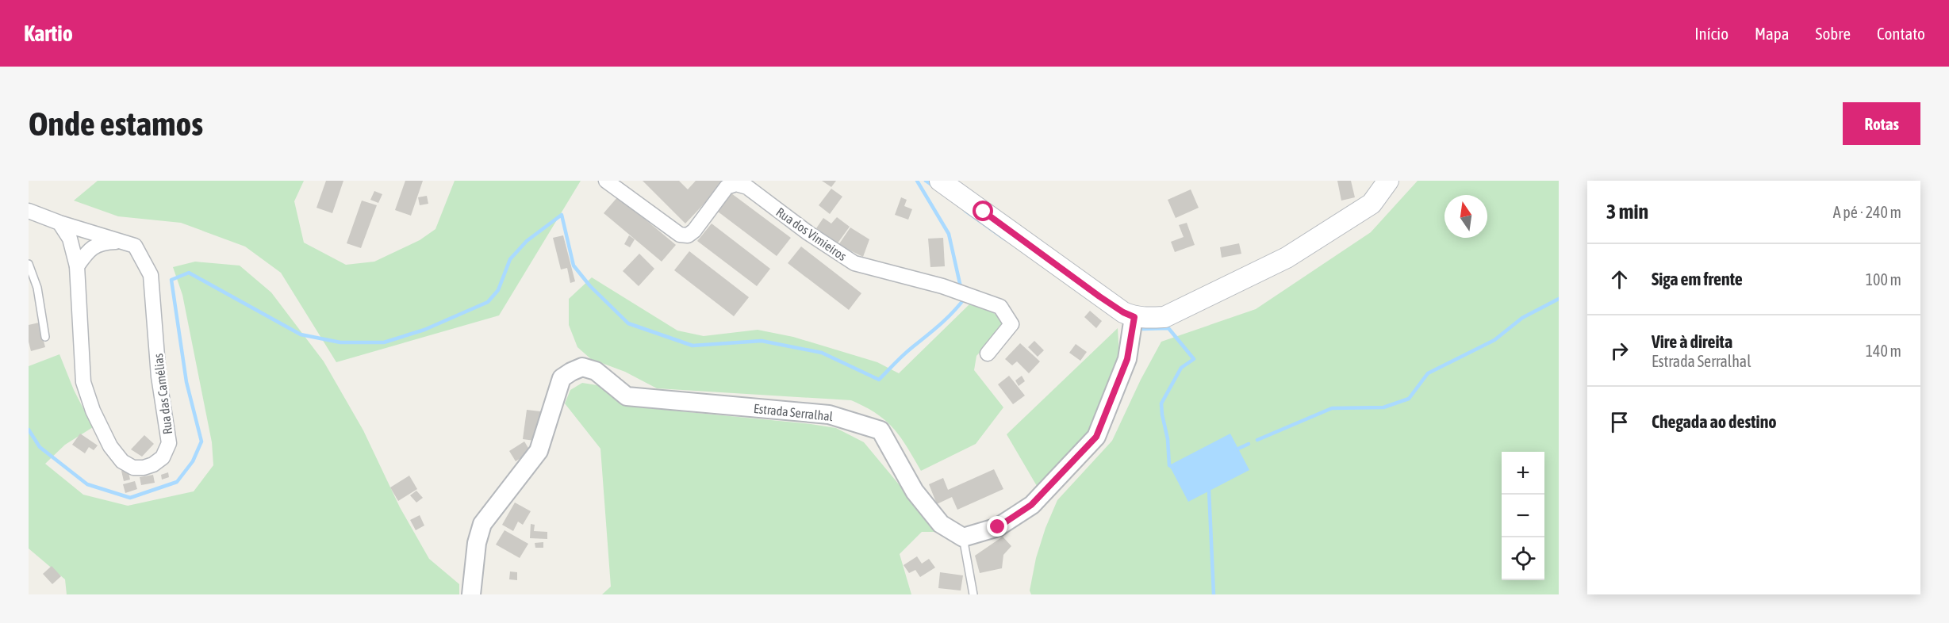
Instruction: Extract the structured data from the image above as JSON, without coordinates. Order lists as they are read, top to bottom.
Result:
{
  "streets": {
    "street": ["Rua dos Vimieiros", "Rua das Camélias", "Estrada Serralhal"]
  },
  "north": "top",
  "page": {
    "header": "Kartio",
    "nav": [
      "Início",
      "Mapa",
      "Sobre",
      "Contato"
    ],
    "buttons": "Rotas",
    "title": "Onde estamos",
    "heading": ["3 min", "A pé · 240 m"],
    "list": [
      ["Siga em frente", "100 m"],
      ["Vire à direita", "Estrada Serralhal", "140 m"],
      "Chegada ao destino"
    ],
    "map_buttons": ["+", "−"]
  }
}
